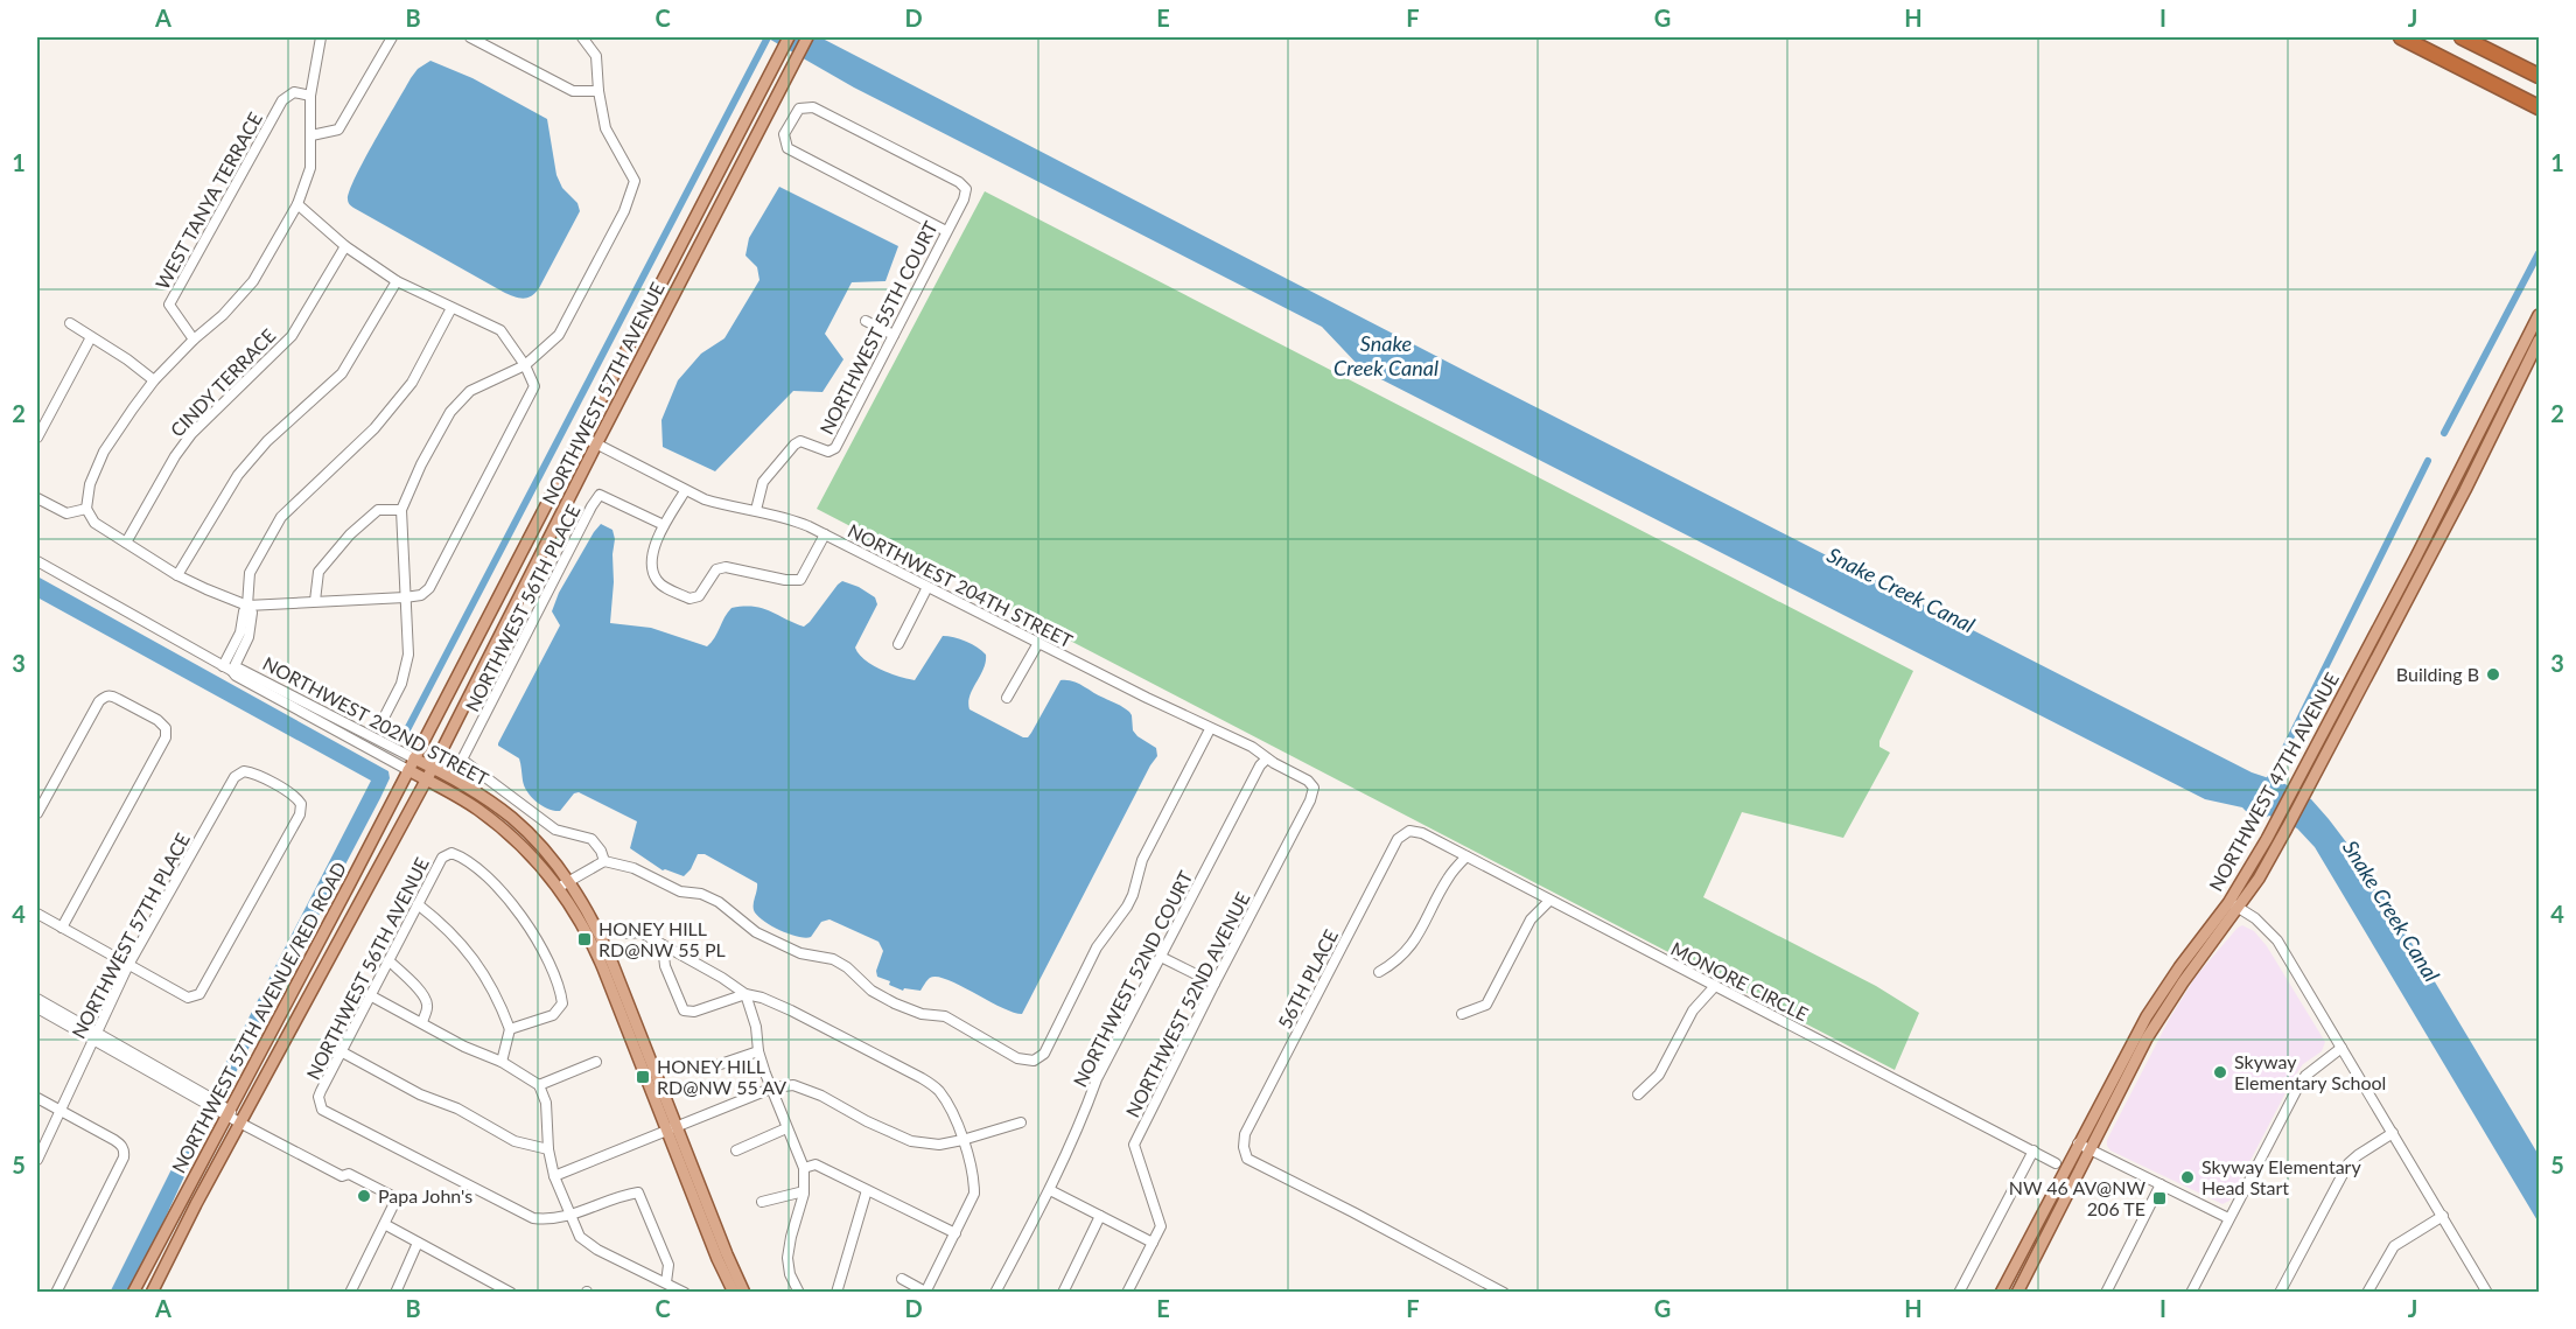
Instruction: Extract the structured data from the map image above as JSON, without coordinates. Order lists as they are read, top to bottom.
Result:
{
  "streets": {
    "main road": [
      "NORTHWEST 57TH AVENUE",
      "NORTHWEST 202ND STREET",
      "NORTHWEST 47TH AVENUE",
      "NORTHWEST 57TH AVENUE/RED ROAD"
    ],
    "street": [
      "WEST TANYA TERRACE",
      "NORTHWEST 55TH COURT",
      "CINDY TERRACE",
      "NORTHWEST 204TH STREET",
      "NORTHWEST 56TH PLACE",
      "NORTHWEST 57TH PLACE",
      "NORTHWEST 56TH AVENUE",
      "NORTHWEST 52ND COURT",
      "56TH PLACE",
      "MONORE CIRCLE",
      "NORTHWEST 52ND AVENUE"
    ]
  },
  "crossings": [
    ["NORTHWEST 55TH COURT", "NORTHWEST 204TH STREET"],
    ["NORTHWEST 57TH AVENUE", "NORTHWEST 204TH STREET"],
    ["NORTHWEST 57TH AVENUE", "NORTHWEST 202ND STREET"],
    ["NORTHWEST 57TH AVENUE", "NORTHWEST 57TH AVENUE/RED ROAD"],
    ["NORTHWEST 204TH STREET", "NORTHWEST 52ND COURT"],
    ["NORTHWEST 204TH STREET", "NORTHWEST 52ND AVENUE"],
    ["NORTHWEST 202ND STREET", "NORTHWEST 57TH AVENUE/RED ROAD"],
    ["56TH PLACE", "MONORE CIRCLE"]
  ],
  "water": ["Snake Creek Canal"],
  "places": {
    "other": [
      "Building B",
      "Skyway Elementary School",
      "Skyway Elementary Head Start",
      "Papa John's"
    ],
    "transit": ["HONEY HILL RD@NW 55 PL", "HONEY HILL RD@NW 55 AV", "NW 46 AV@NW 206 TE"]
  },
  "grid": {
    "columns": [
      "A",
      "B",
      "C",
      "D",
      "E",
      "F",
      "G",
      "H",
      "I",
      "J"
    ],
    "rows": [
      "1",
      "2",
      "3",
      "4",
      "5"
    ]
  }
}
